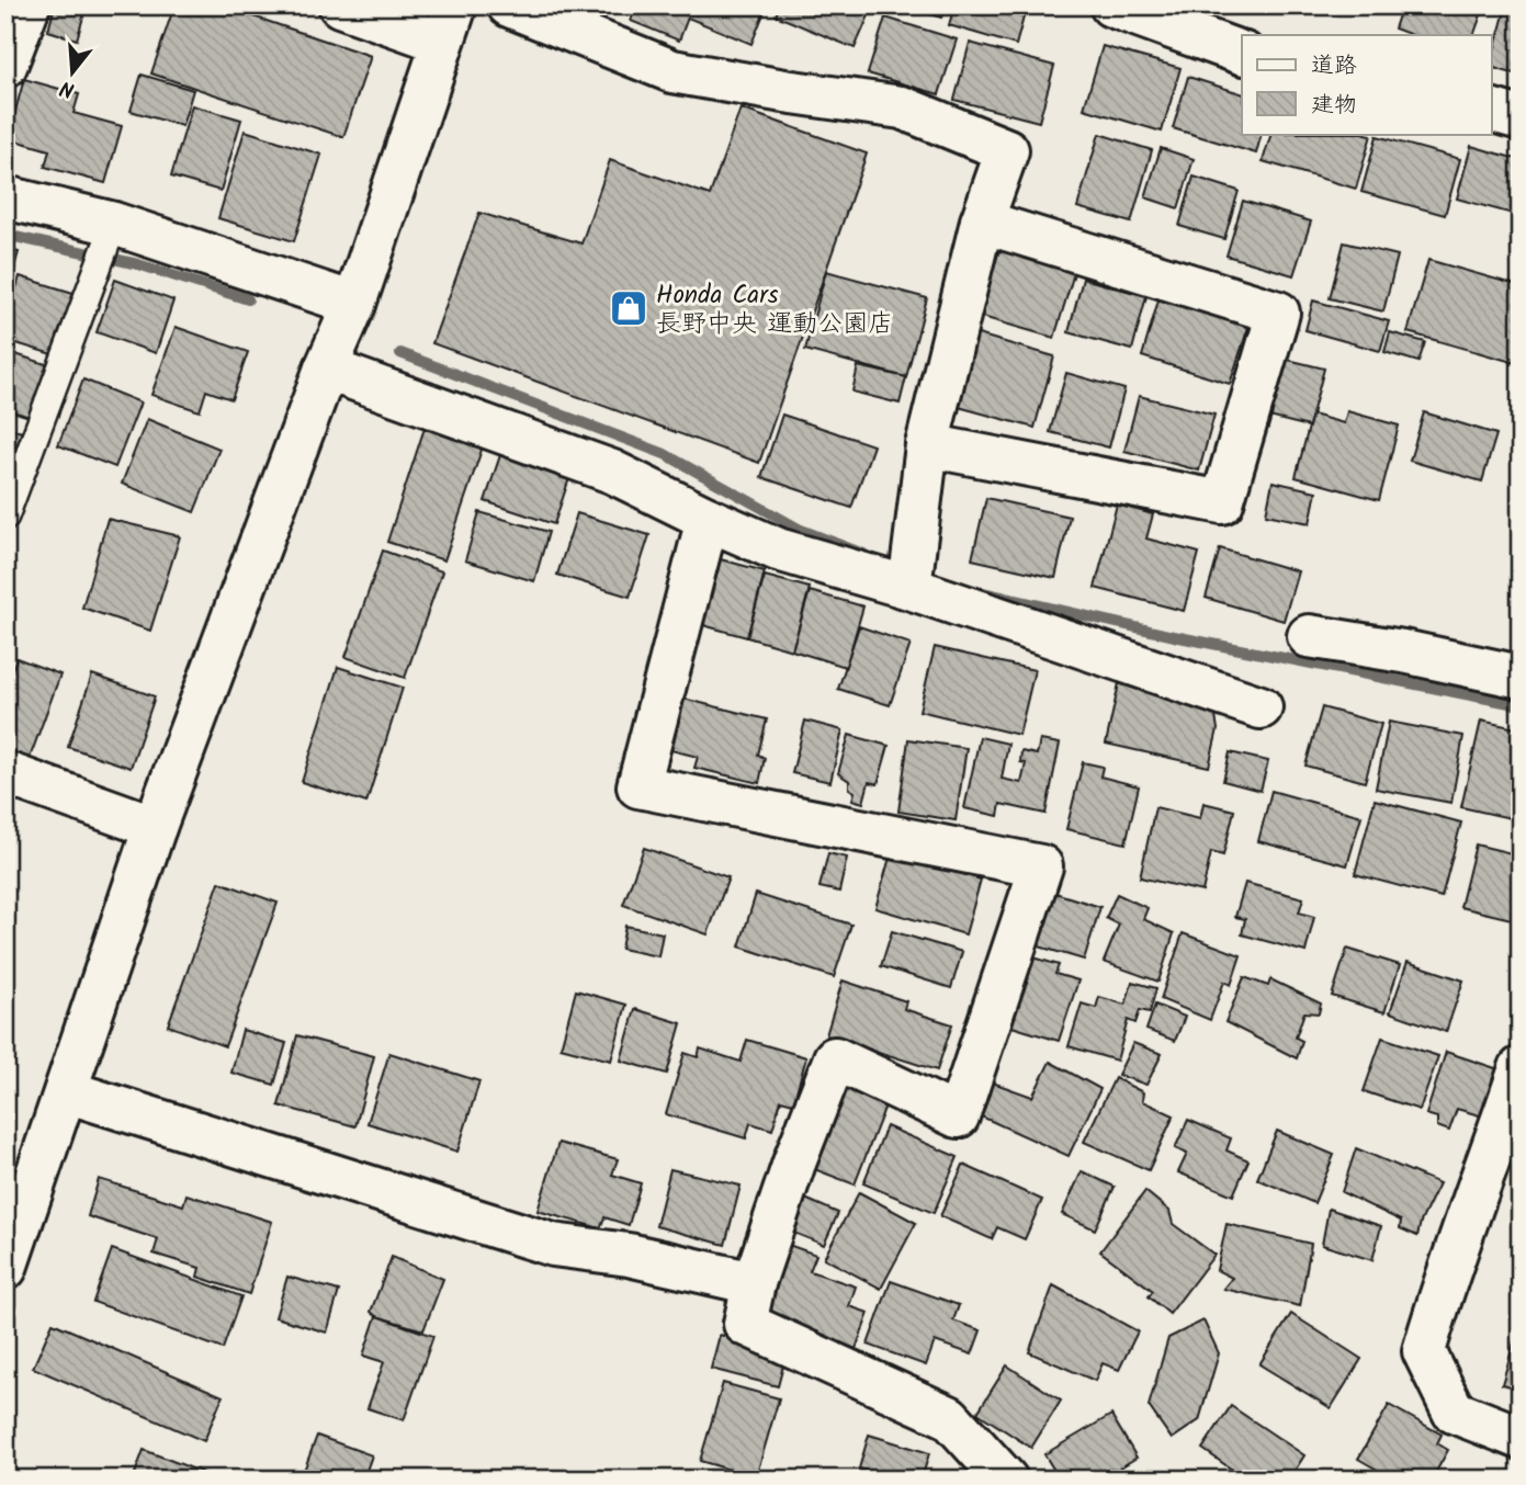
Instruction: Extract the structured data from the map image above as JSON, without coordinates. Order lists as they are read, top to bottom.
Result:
{
  "places": {
    "shop": ["Honda Cars 長野中央 運動公園店"]
  },
  "legend": ["道路", "建物"],
  "north": "bottom"
}
